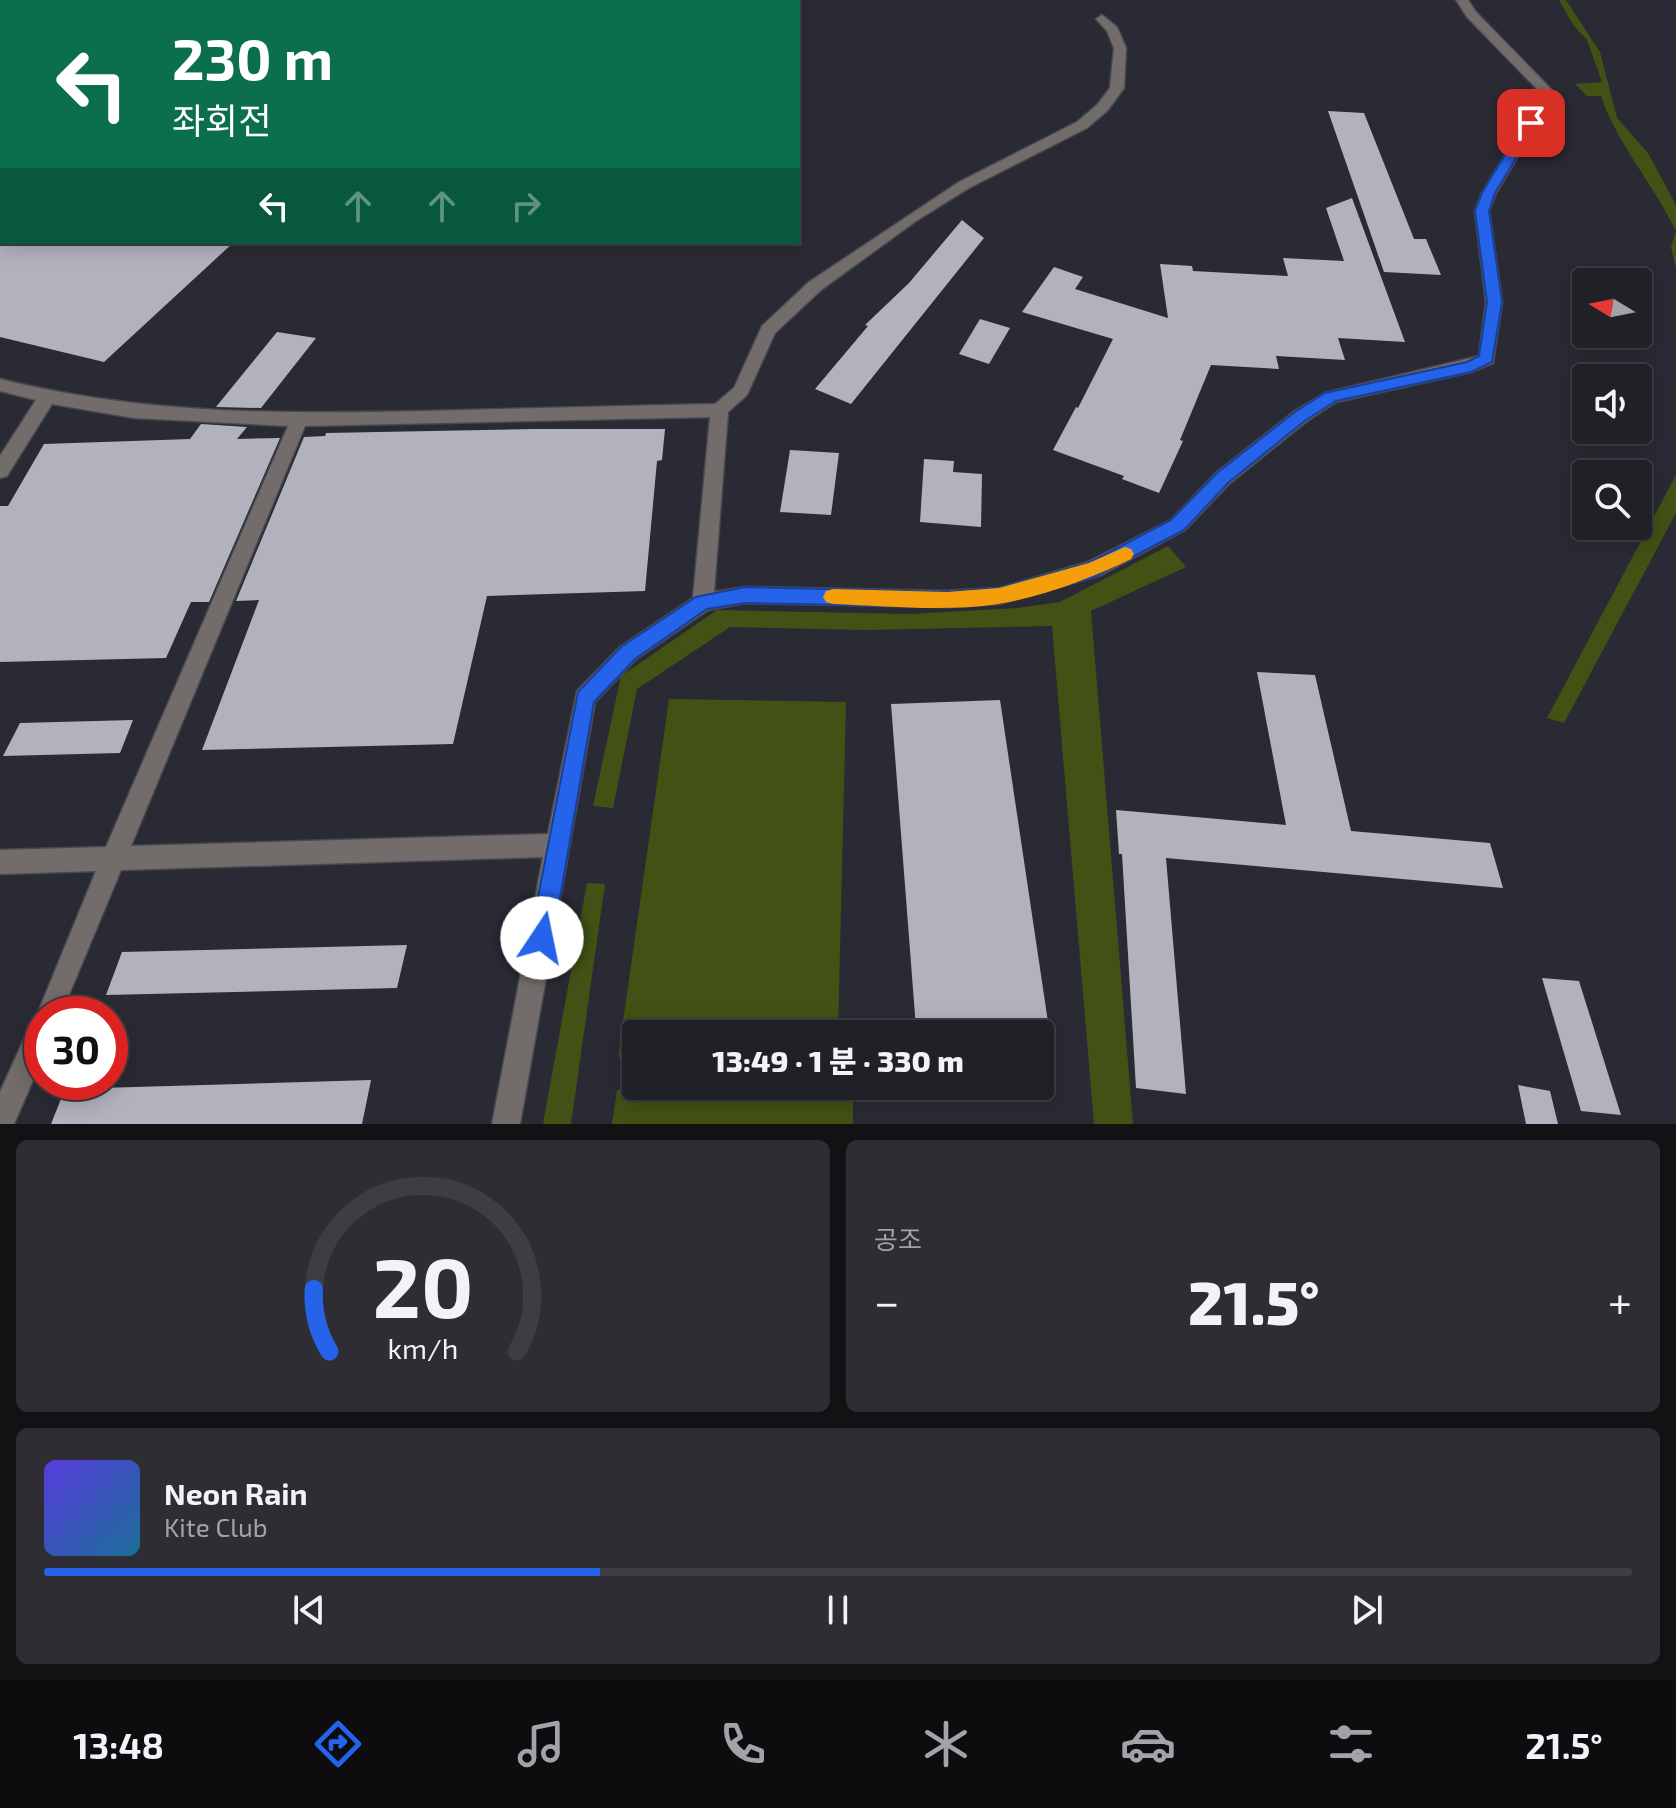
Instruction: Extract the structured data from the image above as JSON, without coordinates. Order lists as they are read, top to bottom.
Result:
{
  "north": "left",
  "page": {
    "turn": ["230 m", "좌회전"],
    "limit": "30",
    "trip": "13:49 · 1 분 · 330 m",
    "tile": "공조",
    "heat": ["−", "21.5°", "+"],
    "song": ["Neon Rain", "Kite Club"],
    "tabs": ["13:48", "21.5°"],
    "gauge": ["20", "km/h"]
  }
}
